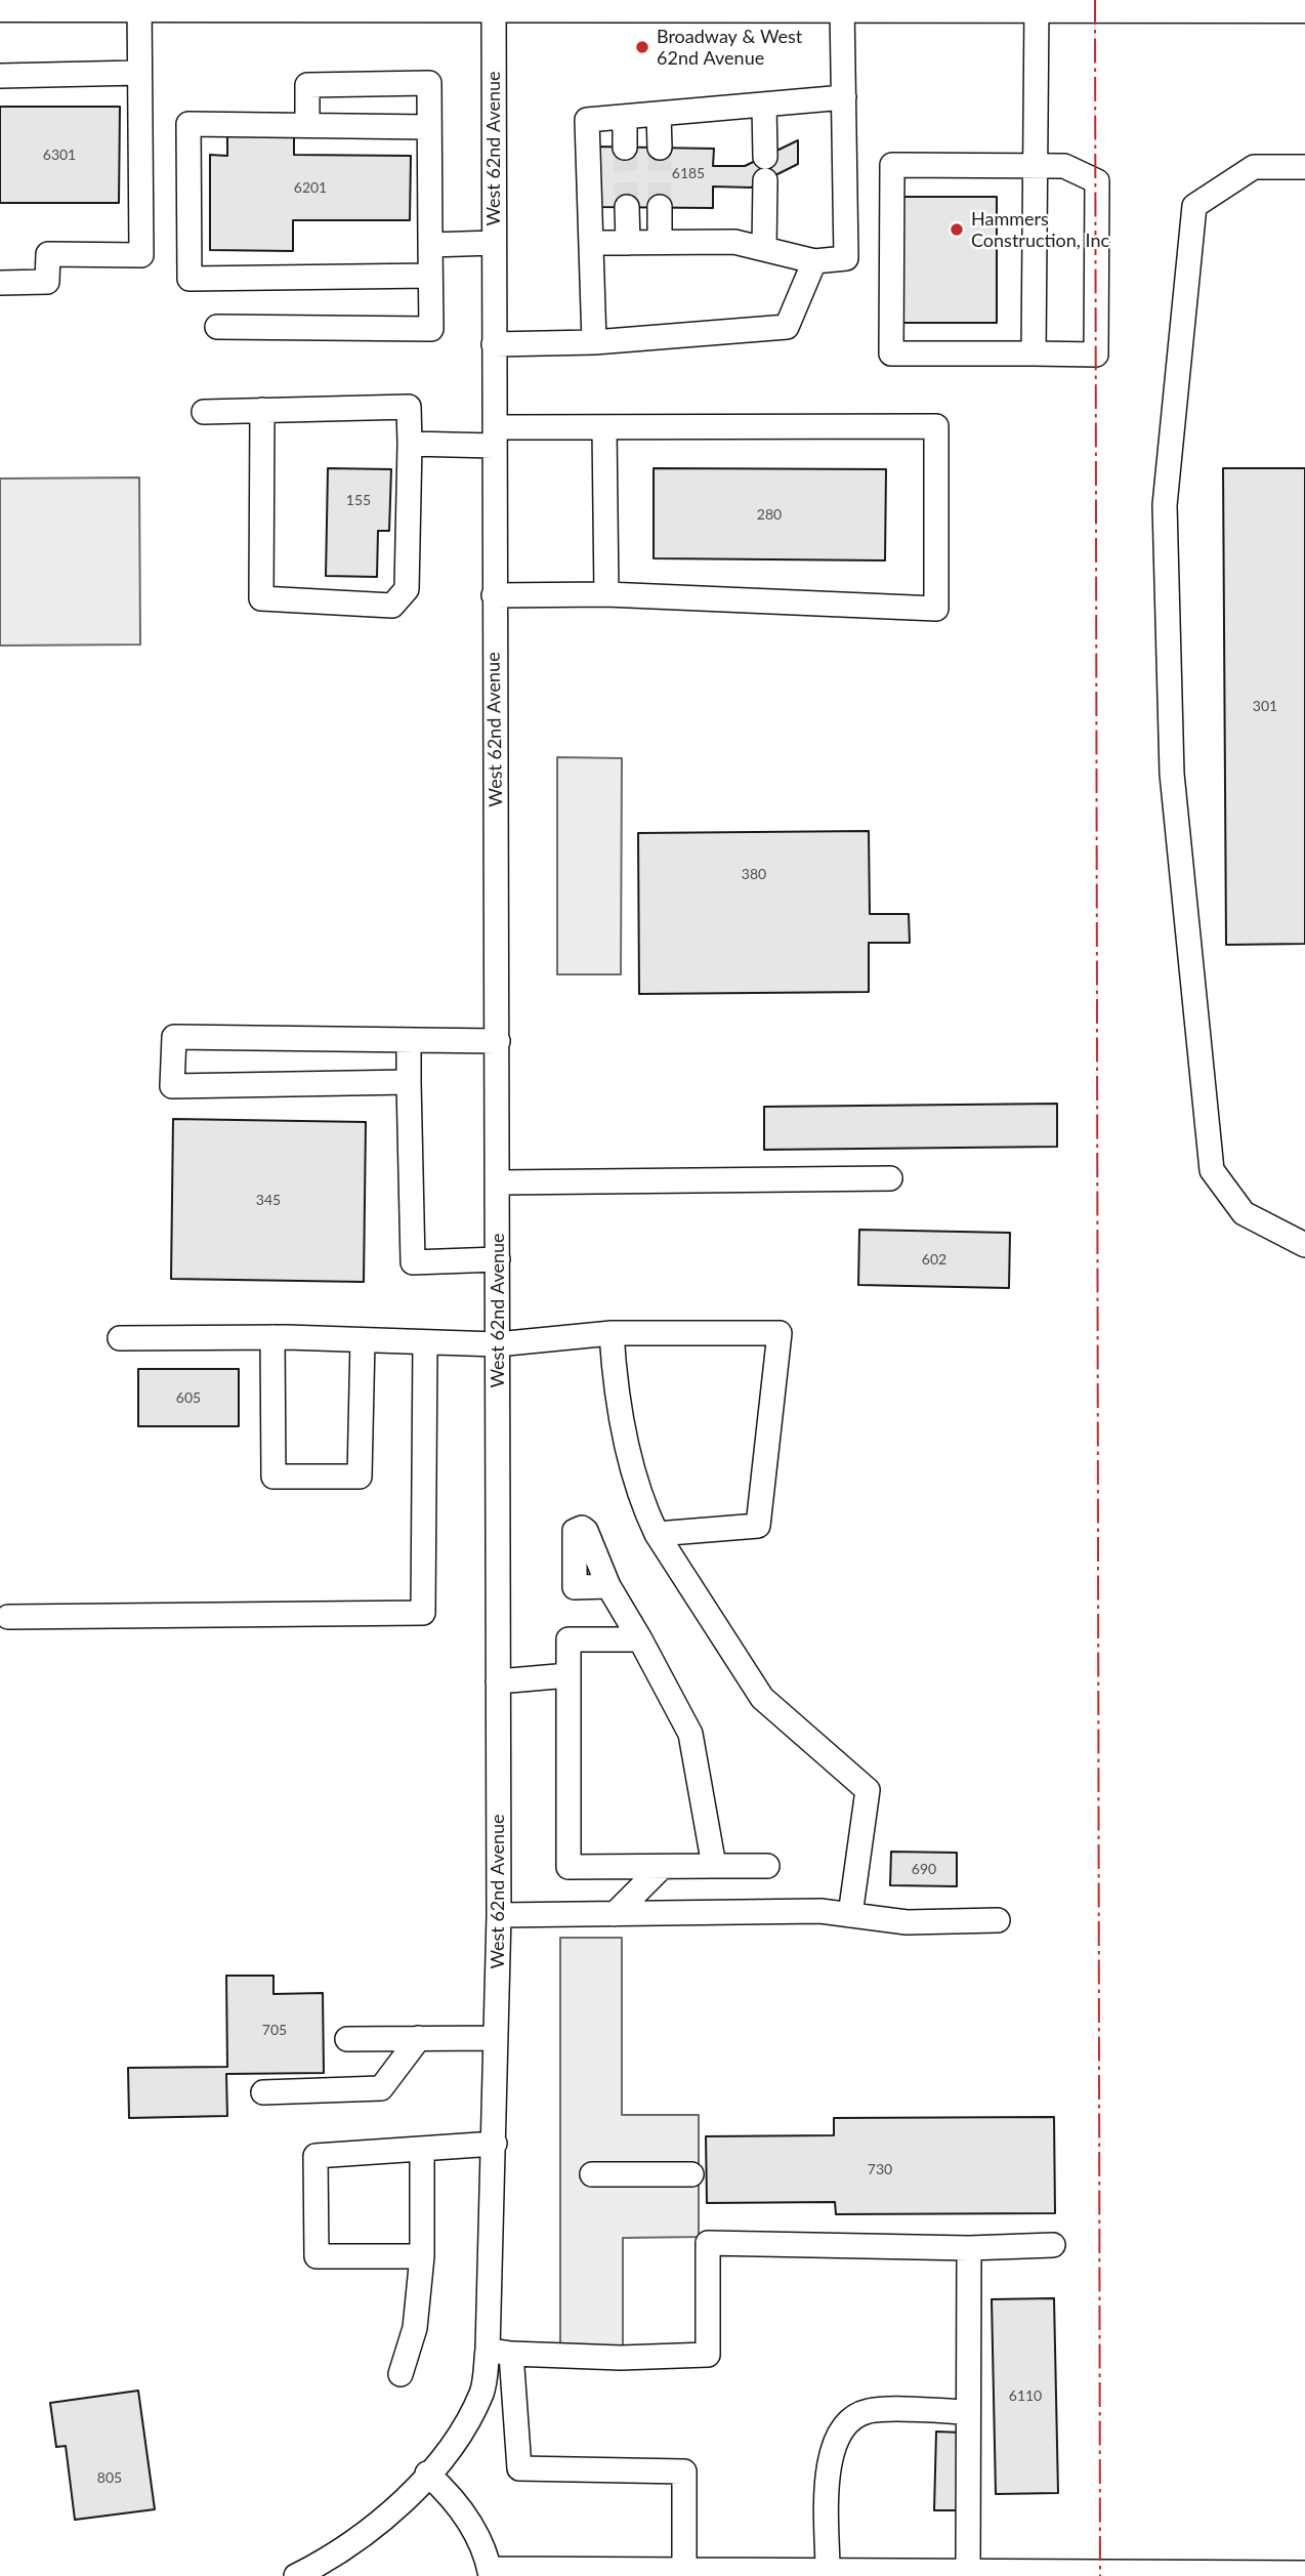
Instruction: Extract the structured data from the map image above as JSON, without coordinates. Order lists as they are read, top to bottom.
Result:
{
  "streets": {
    "street": ["West 62nd Avenue"]
  },
  "places": ["Broadway & West 62nd Avenue", "Hammers Construction, Inc"],
  "house_numbers": [
    "6301",
    "6185",
    "6201",
    "155",
    "280",
    "301",
    "380",
    "345",
    "602",
    "605",
    "690",
    "705",
    "730",
    "6110",
    "805"
  ]
}
